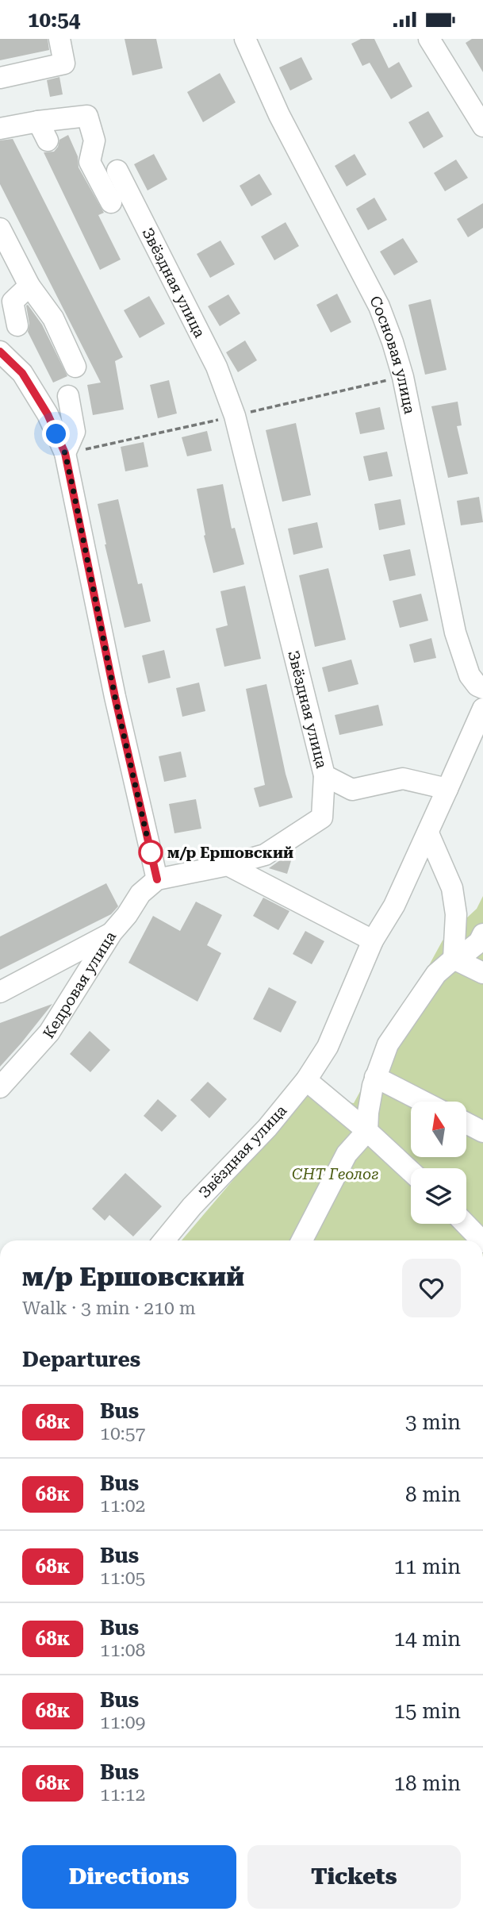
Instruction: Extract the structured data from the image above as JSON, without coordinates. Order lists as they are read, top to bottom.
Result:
{
  "streets": {
    "street": ["Звёздная улица", "Сосновая улица", "Кедровая улица"]
  },
  "parks": ["СНТ Геолог"],
  "places": ["м/р Ершовский"],
  "lines": ["bus line 68к"],
  "north": "top",
  "page": {
    "status": "10:54",
    "heading": [
      ["м/р Ершовский", "Walk · 3 min · 210 m"],
      "Departures"
    ],
    "list": [
      {
        "mark": "68к",
        "name": "Bus",
        "note": "10:57",
        "value": "3 min"
      },
      {
        "mark": "68к",
        "name": "Bus",
        "note": "11:02",
        "value": "8 min"
      },
      {
        "mark": "68к",
        "name": "Bus",
        "note": "11:05",
        "value": "11 min"
      },
      {
        "mark": "68к",
        "name": "Bus",
        "note": "11:08",
        "value": "14 min"
      },
      {
        "mark": "68к",
        "name": "Bus",
        "note": "11:09",
        "value": "15 min"
      },
      {
        "mark": "68к",
        "name": "Bus",
        "note": "11:12",
        "value": "18 min"
      }
    ],
    "buttons": ["Directions", "Tickets"]
  }
}
